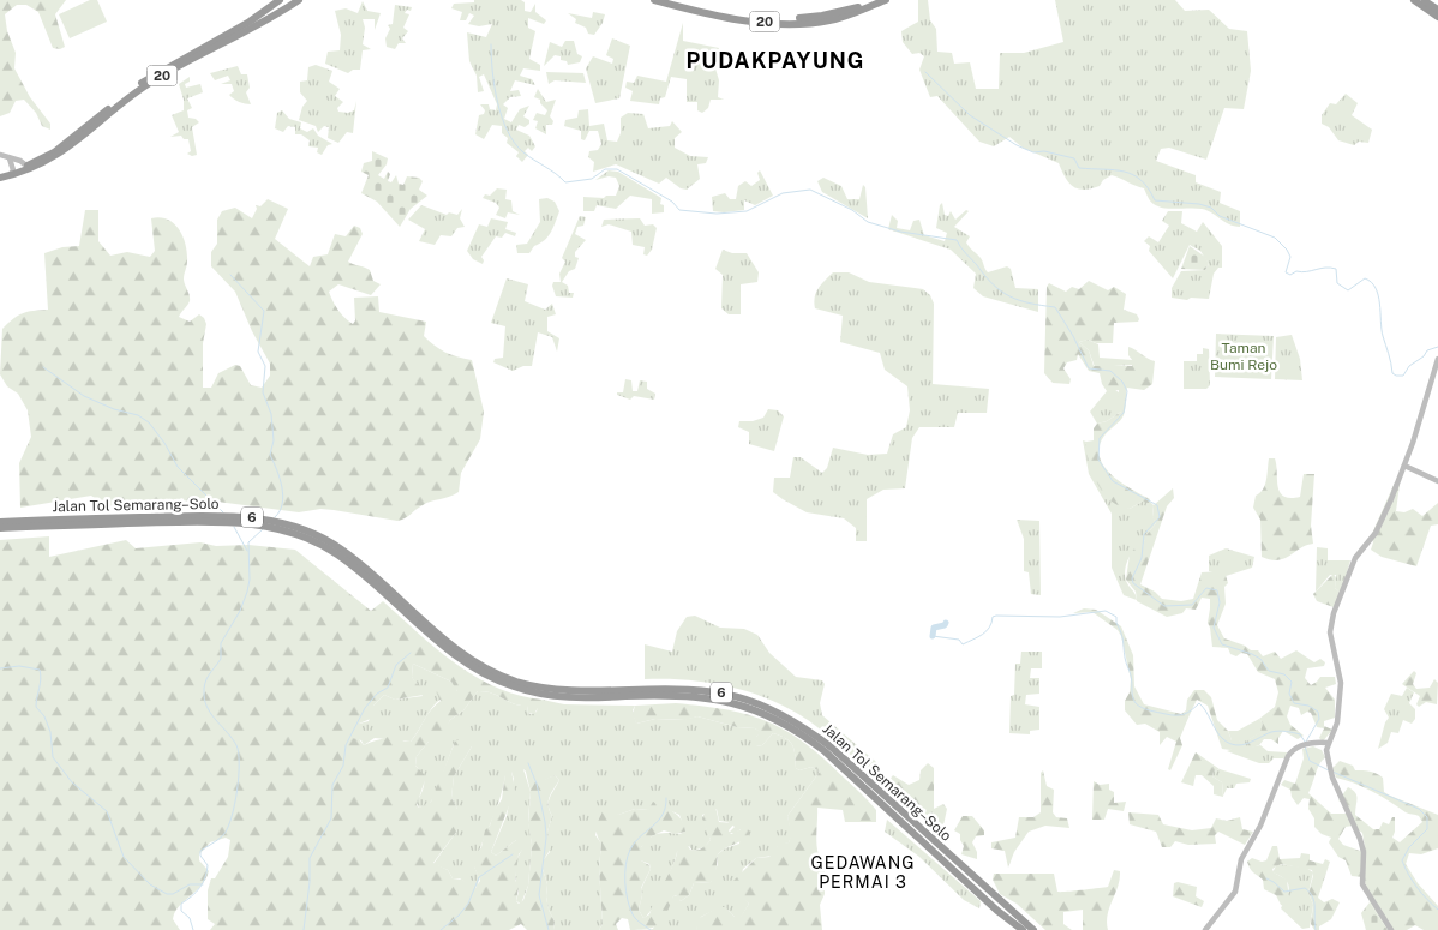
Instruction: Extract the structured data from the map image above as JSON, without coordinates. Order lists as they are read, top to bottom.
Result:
{
  "streets": {
    "highway": ["20", "Jalan Tol Semarang–Solo", "6"]
  },
  "districts": ["PUDAKPAYUNG", "GEDAWANG PERMAI 3"],
  "parks": ["Taman Bumi Rejo"]
}
